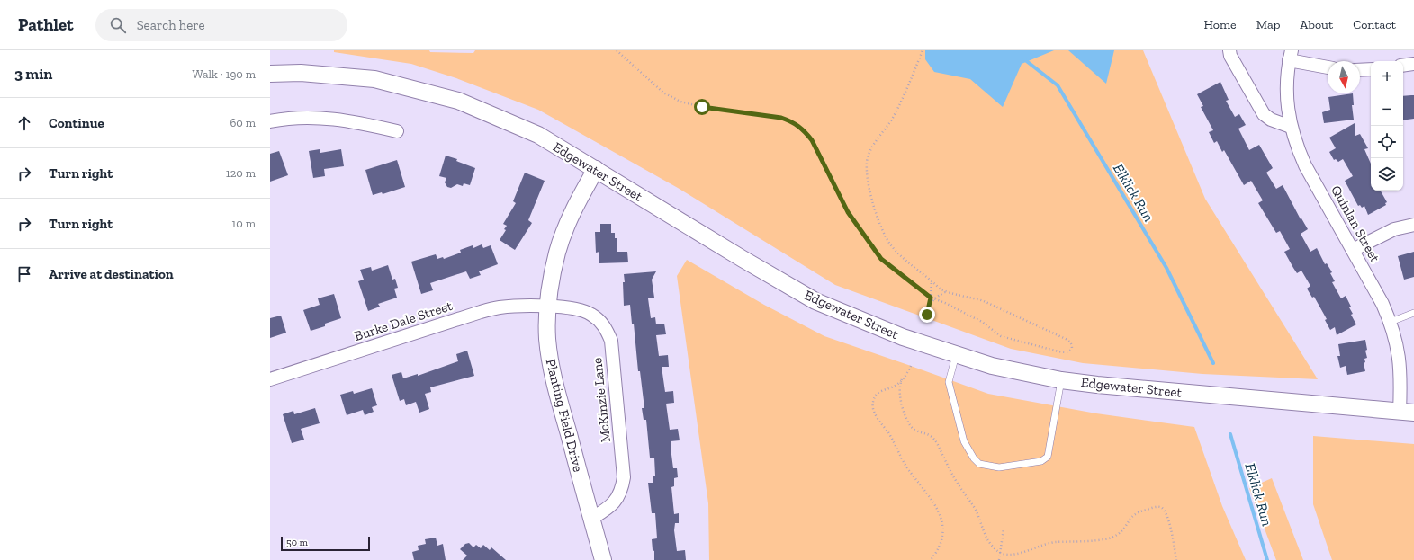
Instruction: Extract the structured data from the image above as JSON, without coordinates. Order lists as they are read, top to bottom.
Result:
{
  "streets": {
    "street": [
      "Edgewater Street",
      "Quinlan Street",
      "Burke Dale Street",
      "McKinzie Lane",
      "Planting Field Drive"
    ]
  },
  "crossings": [
    ["Edgewater Street", "Quinlan Street"],
    ["Edgewater Street", "Planting Field Drive"],
    ["Burke Dale Street", "McKinzie Lane"],
    ["Burke Dale Street", "Planting Field Drive"],
    ["McKinzie Lane", "Planting Field Drive"]
  ],
  "water": ["Elklick Run"],
  "scale_bar": "50 m",
  "north": "bottom",
  "page": {
    "header": "Pathlet",
    "search": "Search here",
    "nav": [
      "Home",
      "Map",
      "About",
      "Contact"
    ],
    "heading": ["3 min", "Walk · 190 m"],
    "map_buttons": ["+", "−"],
    "list": [
      ["Continue", "60 m"],
      ["Turn right", "120 m"],
      ["Turn right", "10 m"],
      "Arrive at destination"
    ],
    "scale": "50 m"
  }
}
